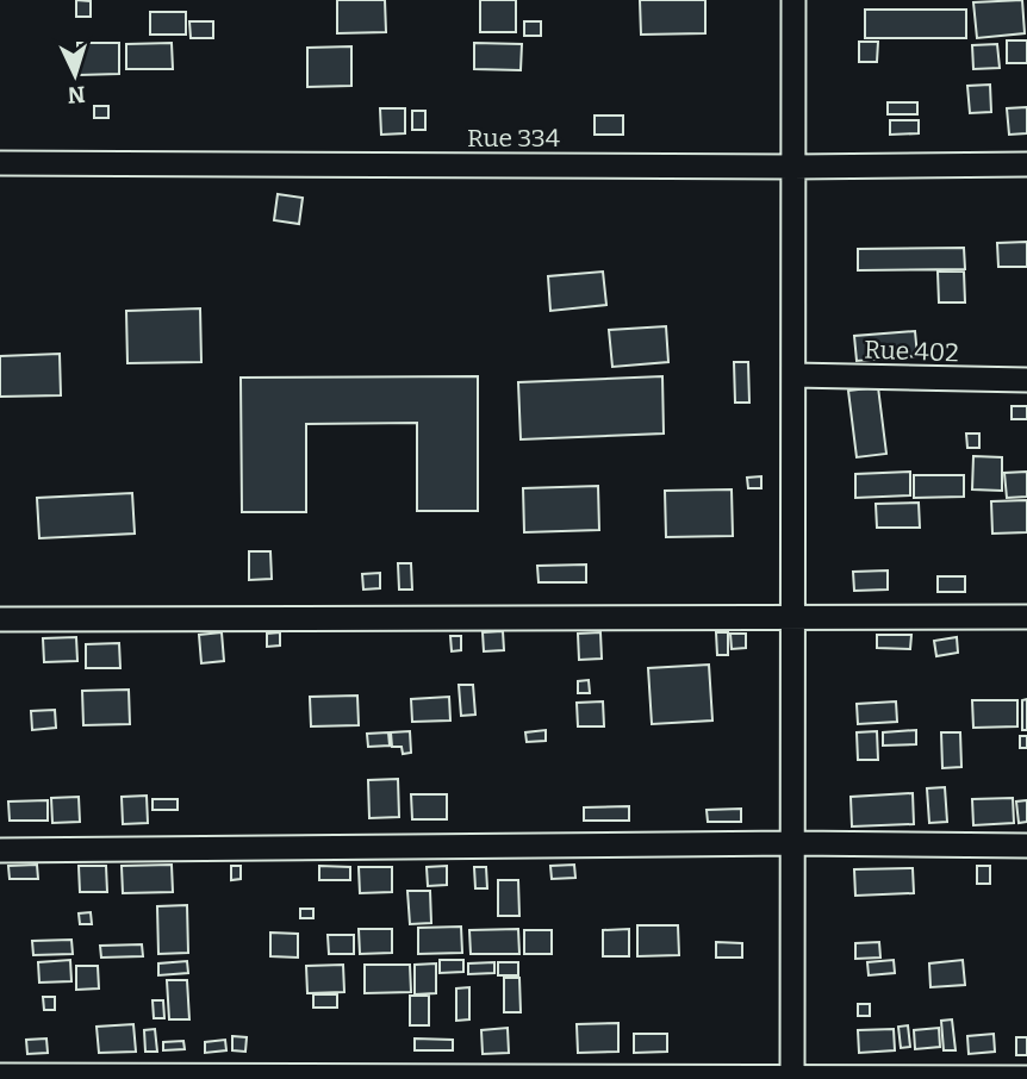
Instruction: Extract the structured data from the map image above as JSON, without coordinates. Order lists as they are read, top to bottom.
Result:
{
  "streets": {
    "street": ["Rue 334", "Rue 402"]
  },
  "north": "bottom"
}
